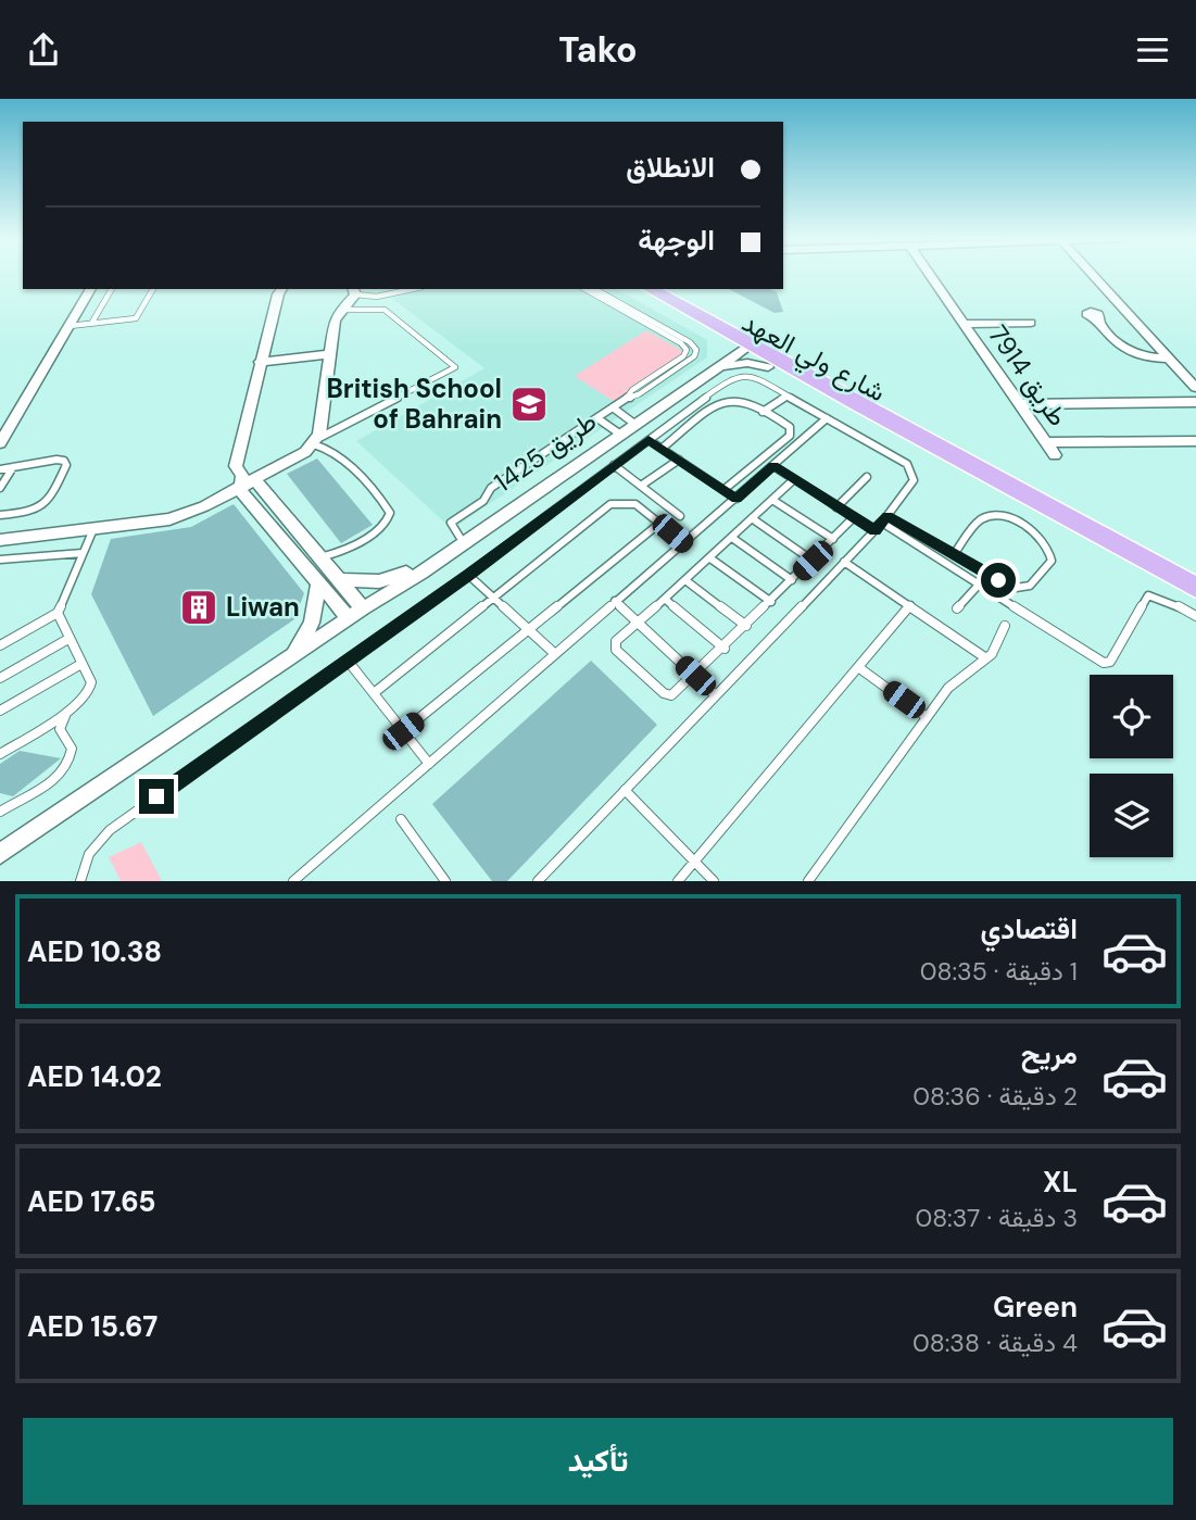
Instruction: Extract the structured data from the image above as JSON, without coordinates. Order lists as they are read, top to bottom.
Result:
{
  "streets": {
    "main road": ["شارع ولي العهد"],
    "street": ["طريق 7914", "طريق 1425"]
  },
  "crossings": [
    ["شارع ولي العهد", "طريق 1425"]
  ],
  "places": {
    "school or university": ["British School of Bahrain"],
    "building": ["Liwan"]
  },
  "page": {
    "header": "Tako",
    "banner": ["الانطلاق", "الوجهة"],
    "list": [
      {
        "name": "اقتصادي",
        "note": "1 دقيقة · 08:35",
        "value": "AED 10.38"
      },
      {
        "name": "مريح",
        "note": "2 دقيقة · 08:36",
        "value": "AED 14.02"
      },
      {
        "name": "XL",
        "note": "3 دقيقة · 08:37",
        "value": "AED 17.65"
      },
      {
        "name": "Green",
        "note": "4 دقيقة · 08:38",
        "value": "AED 15.67"
      }
    ],
    "buttons": "تأكيد"
  }
}
